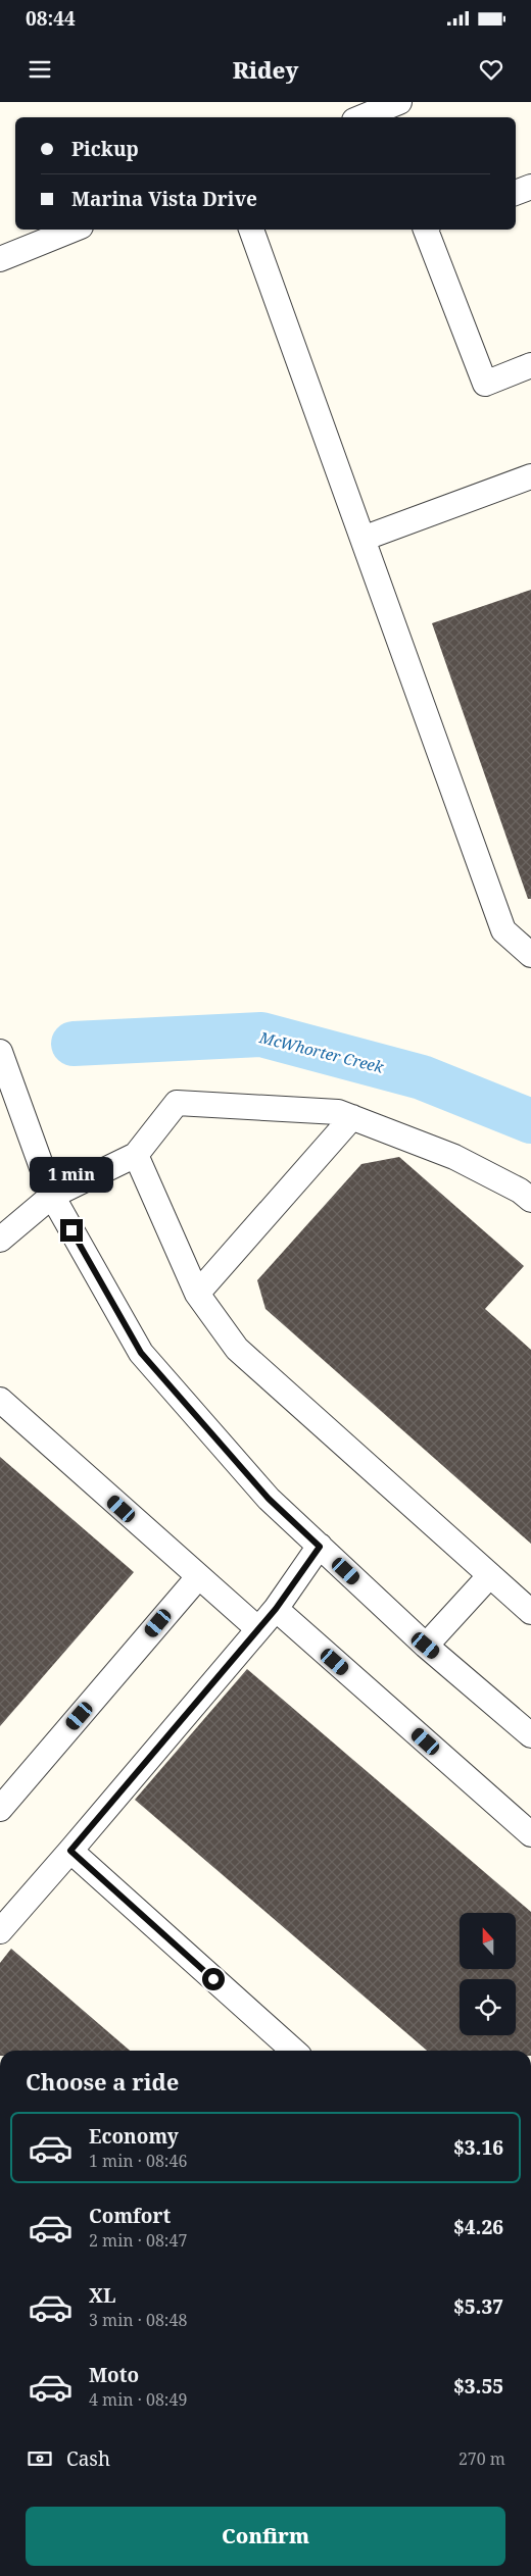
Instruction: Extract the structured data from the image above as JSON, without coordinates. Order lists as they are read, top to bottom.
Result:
{
  "water": ["McWhorter Creek"],
  "north": "top",
  "page": {
    "status": "08:44",
    "header": "Ridey",
    "banner": ["Pickup", "Marina Vista Drive"],
    "bubble": "1 min",
    "heading": "Choose a ride",
    "list": [
      {
        "name": "Economy",
        "note": "1 min · 08:46",
        "value": "$3.16"
      },
      {
        "name": "Comfort",
        "note": "2 min · 08:47",
        "value": "$4.26"
      },
      {
        "name": "XL",
        "note": "3 min · 08:48",
        "value": "$5.37"
      },
      {
        "name": "Moto",
        "note": "4 min · 08:49",
        "value": "$3.55"
      }
    ],
    "pay": ["Cash", "270 m"],
    "buttons": "Confirm"
  }
}
